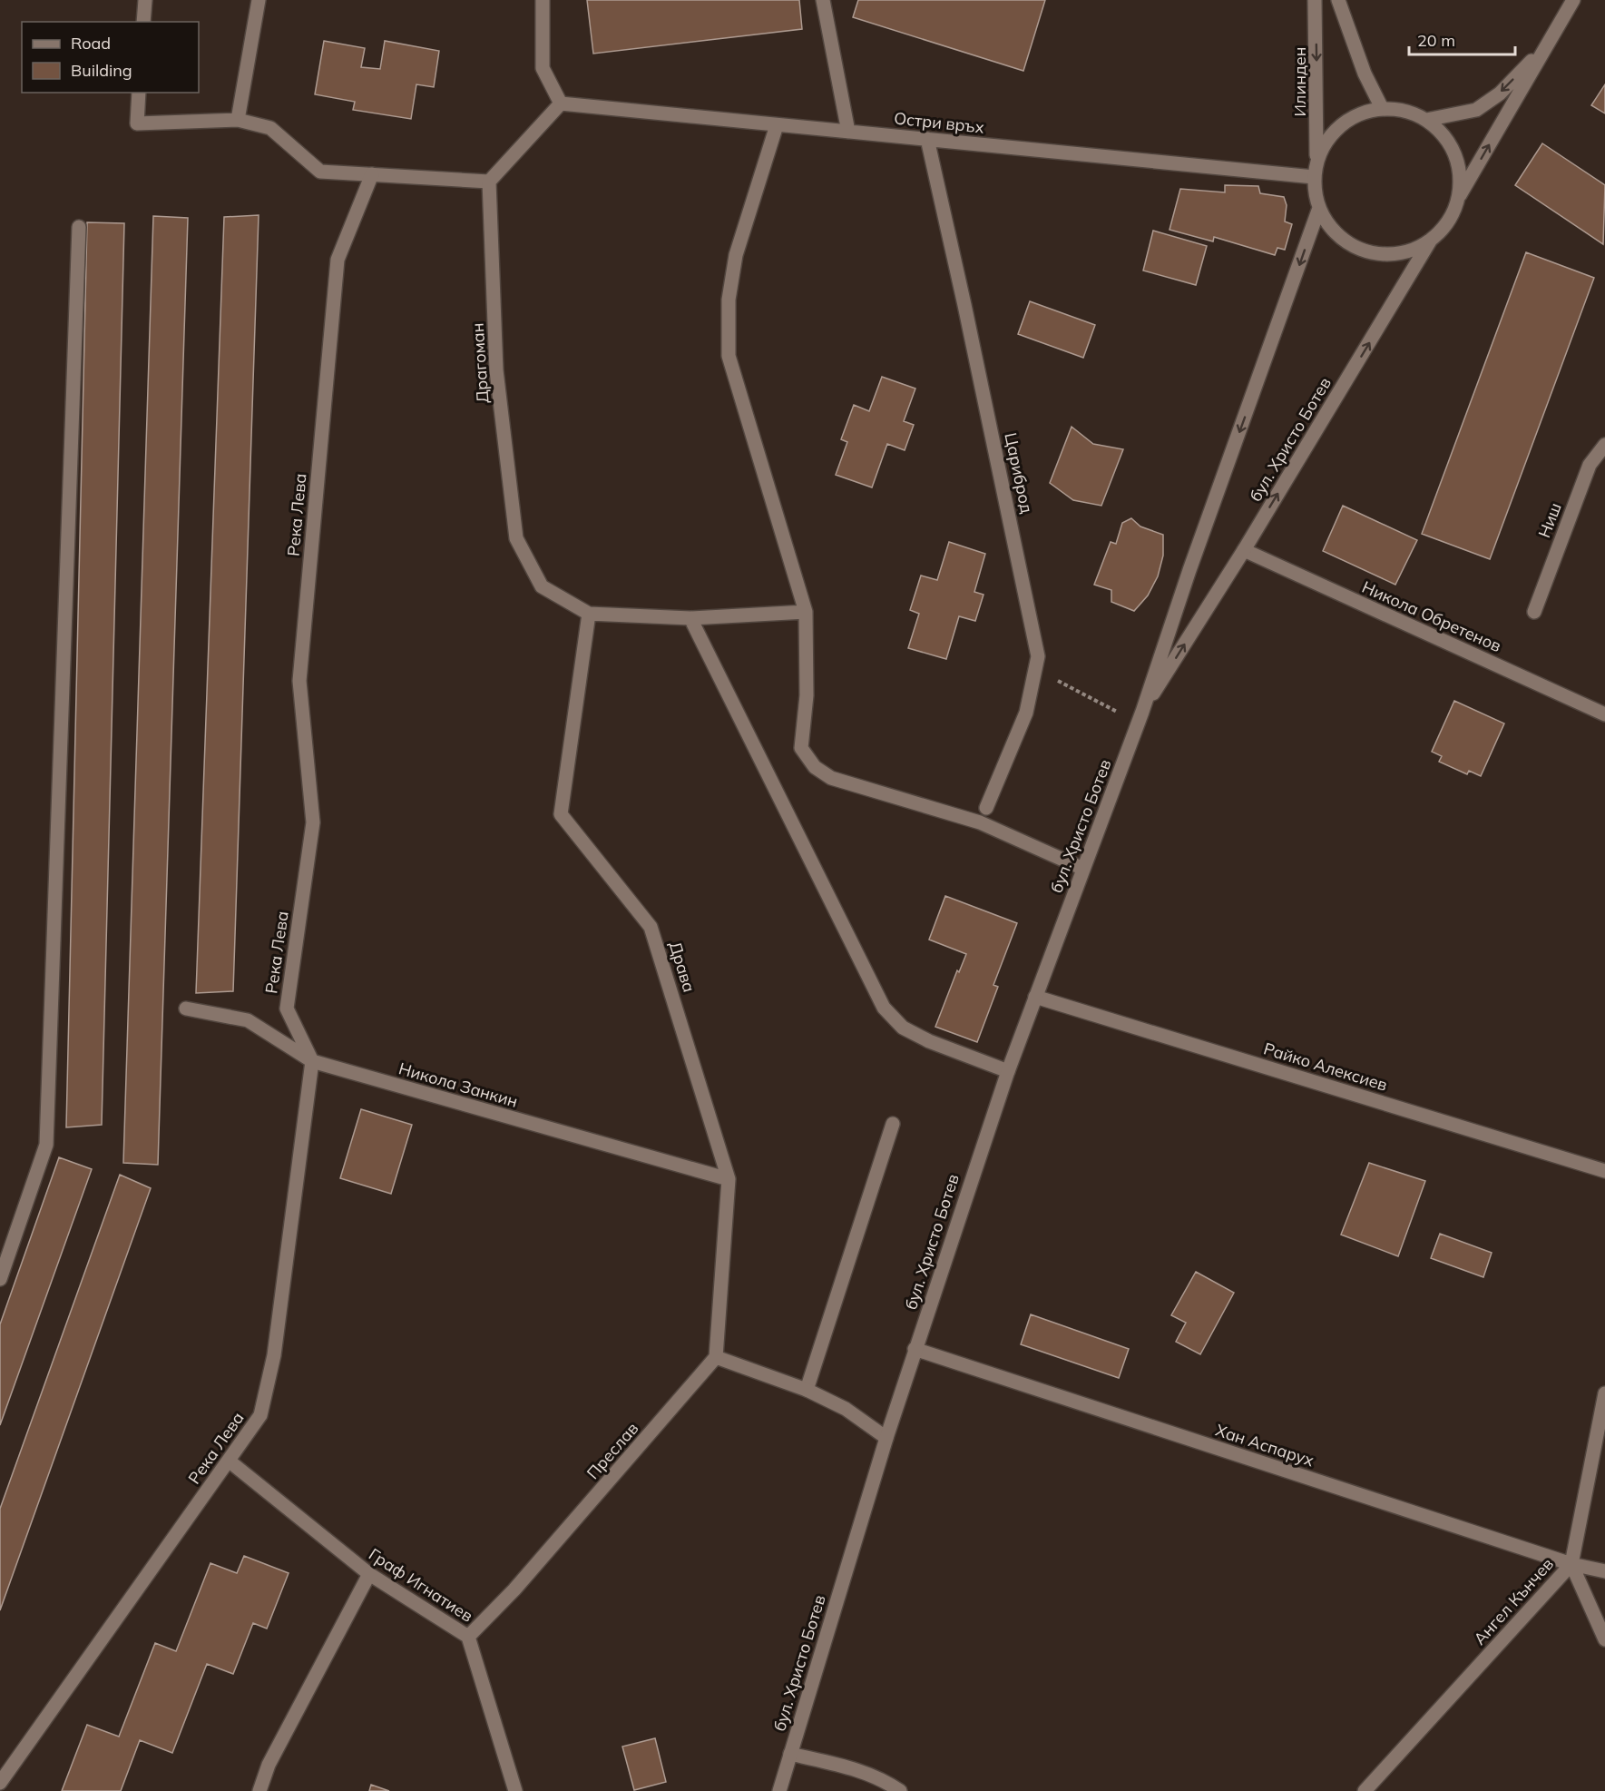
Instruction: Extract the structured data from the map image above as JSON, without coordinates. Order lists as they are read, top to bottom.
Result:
{
  "streets": {
    "street": [
      "Илинден",
      "Остри връх",
      "Драгоман",
      "бул. Христо Ботев",
      "Цариброд",
      "Река Лева",
      "Ниш",
      "Никола Обретенов",
      "Драва",
      "Райко Алексиев",
      "Никола Занкин",
      "Хан Аспарух",
      "Преслав",
      "Граф Игнатиев",
      "Ангел Кънчев"
    ]
  },
  "crossings": [
    ["Илинден", "Остри връх"],
    ["Илинден", "бул. Христо Ботев"],
    ["Остри връх", "бул. Христо Ботев"],
    ["Остри връх", "Цариброд"],
    ["Драгоман", "Драва"],
    ["бул. Христо Ботев", "Никола Обретенов"],
    ["бул. Христо Ботев", "Райко Алексиев"],
    ["бул. Христо Ботев", "Хан Аспарух"],
    ["Река Лева", "Никола Занкин"],
    ["Река Лева", "Граф Игнатиев"],
    ["Драва", "Никола Занкин"],
    ["Драва", "Преслав"],
    ["Хан Аспарух", "Ангел Кънчев"],
    ["Преслав", "Граф Игнатиев"]
  ],
  "legend": ["Road", "Building"],
  "scale_bar": "20 m"
}
